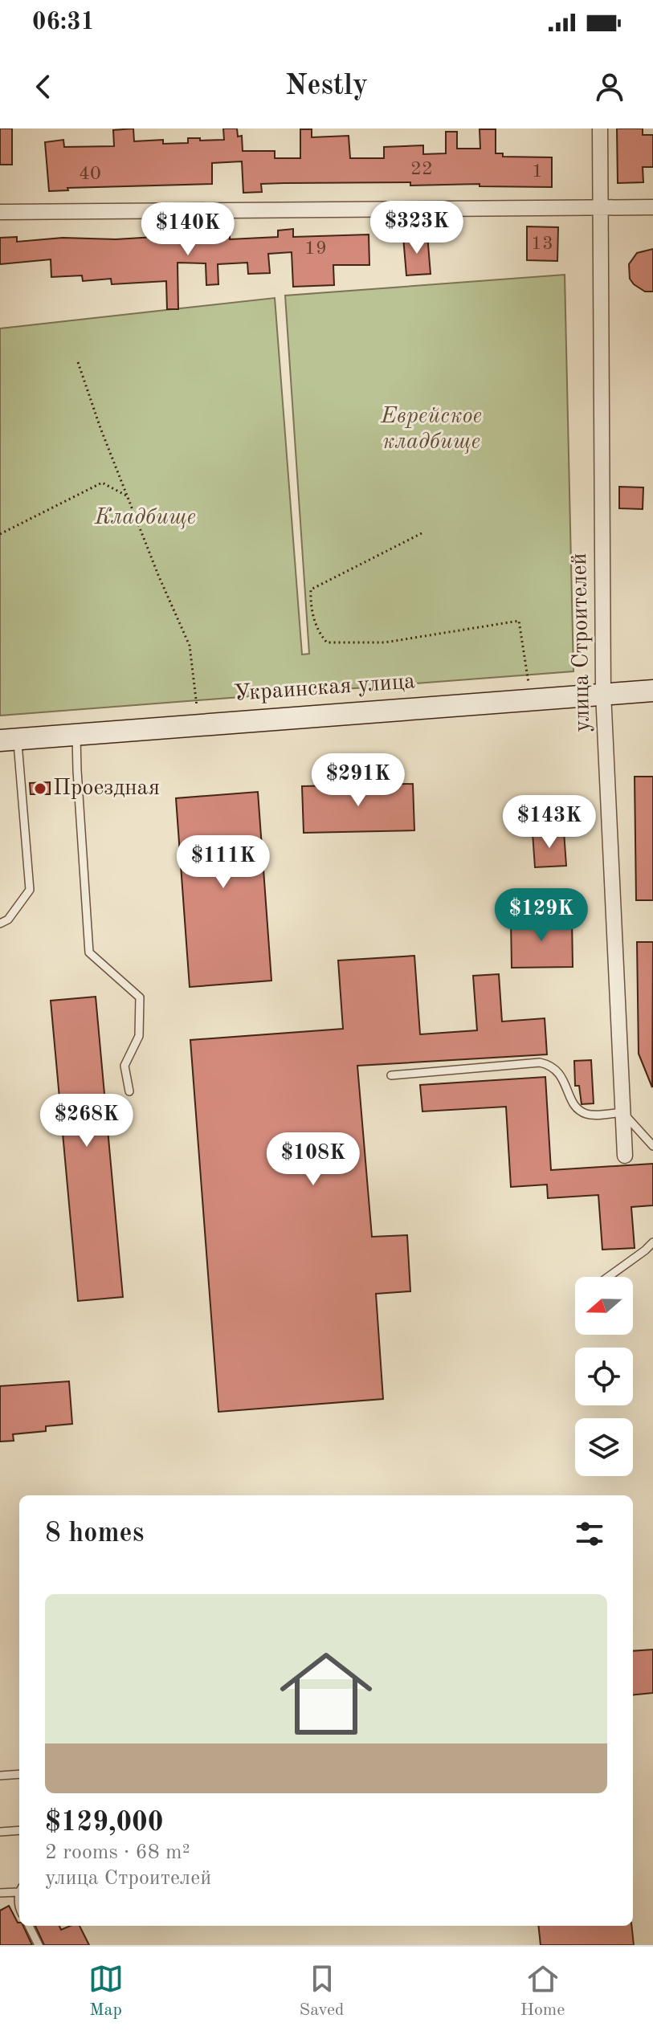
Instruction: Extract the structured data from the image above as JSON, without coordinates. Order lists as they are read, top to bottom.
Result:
{
  "streets": {
    "street": ["улица Строителей", "Украинская улица"]
  },
  "crossings": [
    ["улица Строителей", "Украинская улица"]
  ],
  "parks": ["Еврейское кладбище", "Кладбище"],
  "places": ["Проездная"],
  "house_numbers": [
    "22",
    "1",
    "40",
    "13",
    "19"
  ],
  "north": "left",
  "page": {
    "status": "06:31",
    "header": "Nestly",
    "price": [
      "$323K",
      "$140K",
      "$291K",
      "$143K",
      "$111K",
      "$129K",
      "$268K",
      "$108K"
    ],
    "heading": "8 homes",
    "list": [
      {
        "name": "$129,000",
        "note": "2 rooms · 68 m² · улица Строителей"
      }
    ],
    "tabs": ["Map", "Saved", "Home"]
  }
}
